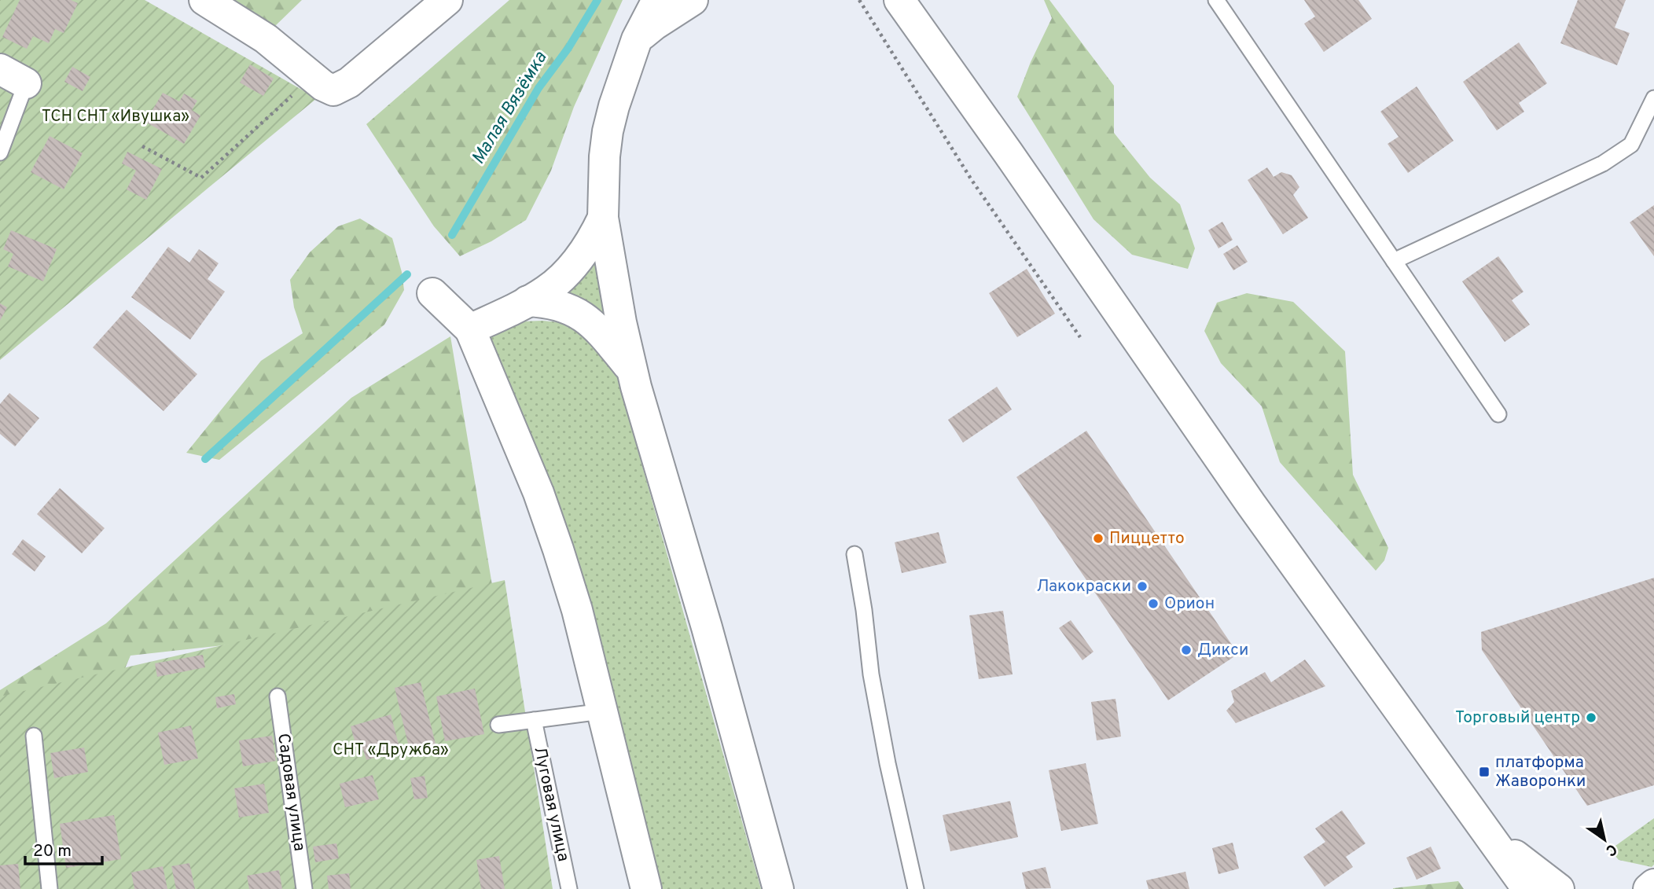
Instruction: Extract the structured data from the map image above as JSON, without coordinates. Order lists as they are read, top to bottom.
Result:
{
  "streets": {
    "lane": ["Садовая улица", "Луговая улица"]
  },
  "water": ["Малая Вязёмка"],
  "parks": ["ТСН СНТ «Ивушка»", "СНТ «Дружба»"],
  "places": {
    "other": [
      "Пиццетто",
      "Лакокраски",
      "Орион",
      "Дикси",
      "Торговый центр"
    ],
    "transit": ["платформа Жаворонки"]
  },
  "scale_bar": "20 m",
  "north": "bottom right"
}
